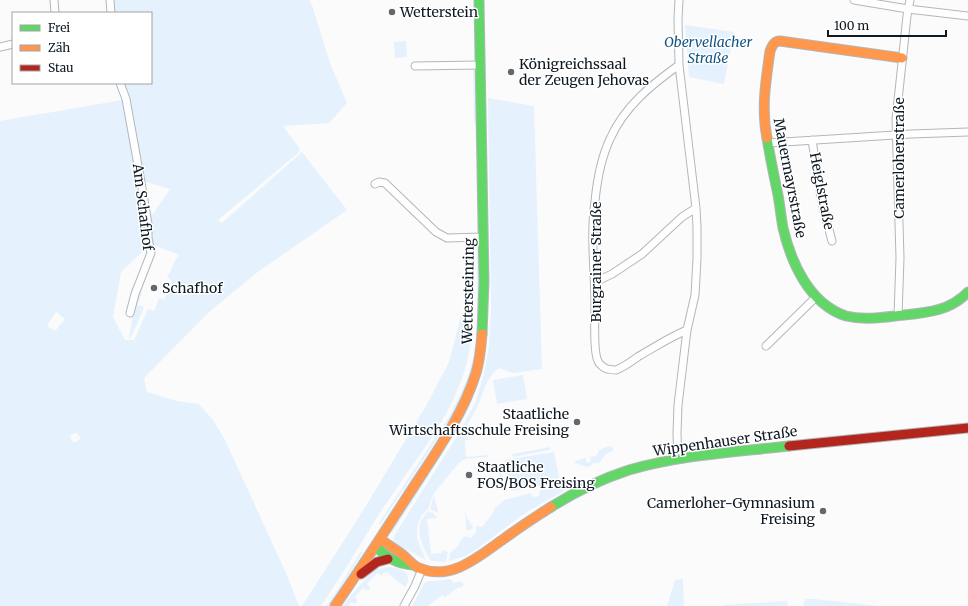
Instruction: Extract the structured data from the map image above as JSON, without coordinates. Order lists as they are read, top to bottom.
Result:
{
  "streets": {
    "street": [
      "Camerloherstraße",
      "Mauermayrstraße",
      "Heiglstraße",
      "Am Schafhof",
      "Burgrainer Straße",
      "Wettersteinring",
      "Wippenhauser Straße"
    ]
  },
  "crossings": [
    ["Camerloherstraße", "Mauermayrstraße"],
    ["Camerloherstraße", "Heiglstraße"],
    ["Mauermayrstraße", "Heiglstraße"],
    ["Wettersteinring", "Wippenhauser Straße"]
  ],
  "parks": ["Obervellacher Straße"],
  "places": [
    "Wetterstein",
    "Königreichssaal der Zeugen Jehovas",
    "Schafhof",
    "Staatliche Wirtschaftsschule Freising",
    "Staatliche FOS/BOS Freising",
    "Camerloher-Gymnasium Freising"
  ],
  "legend": ["Frei", "Zäh", "Stau"],
  "scale_bar": "100 m"
}
